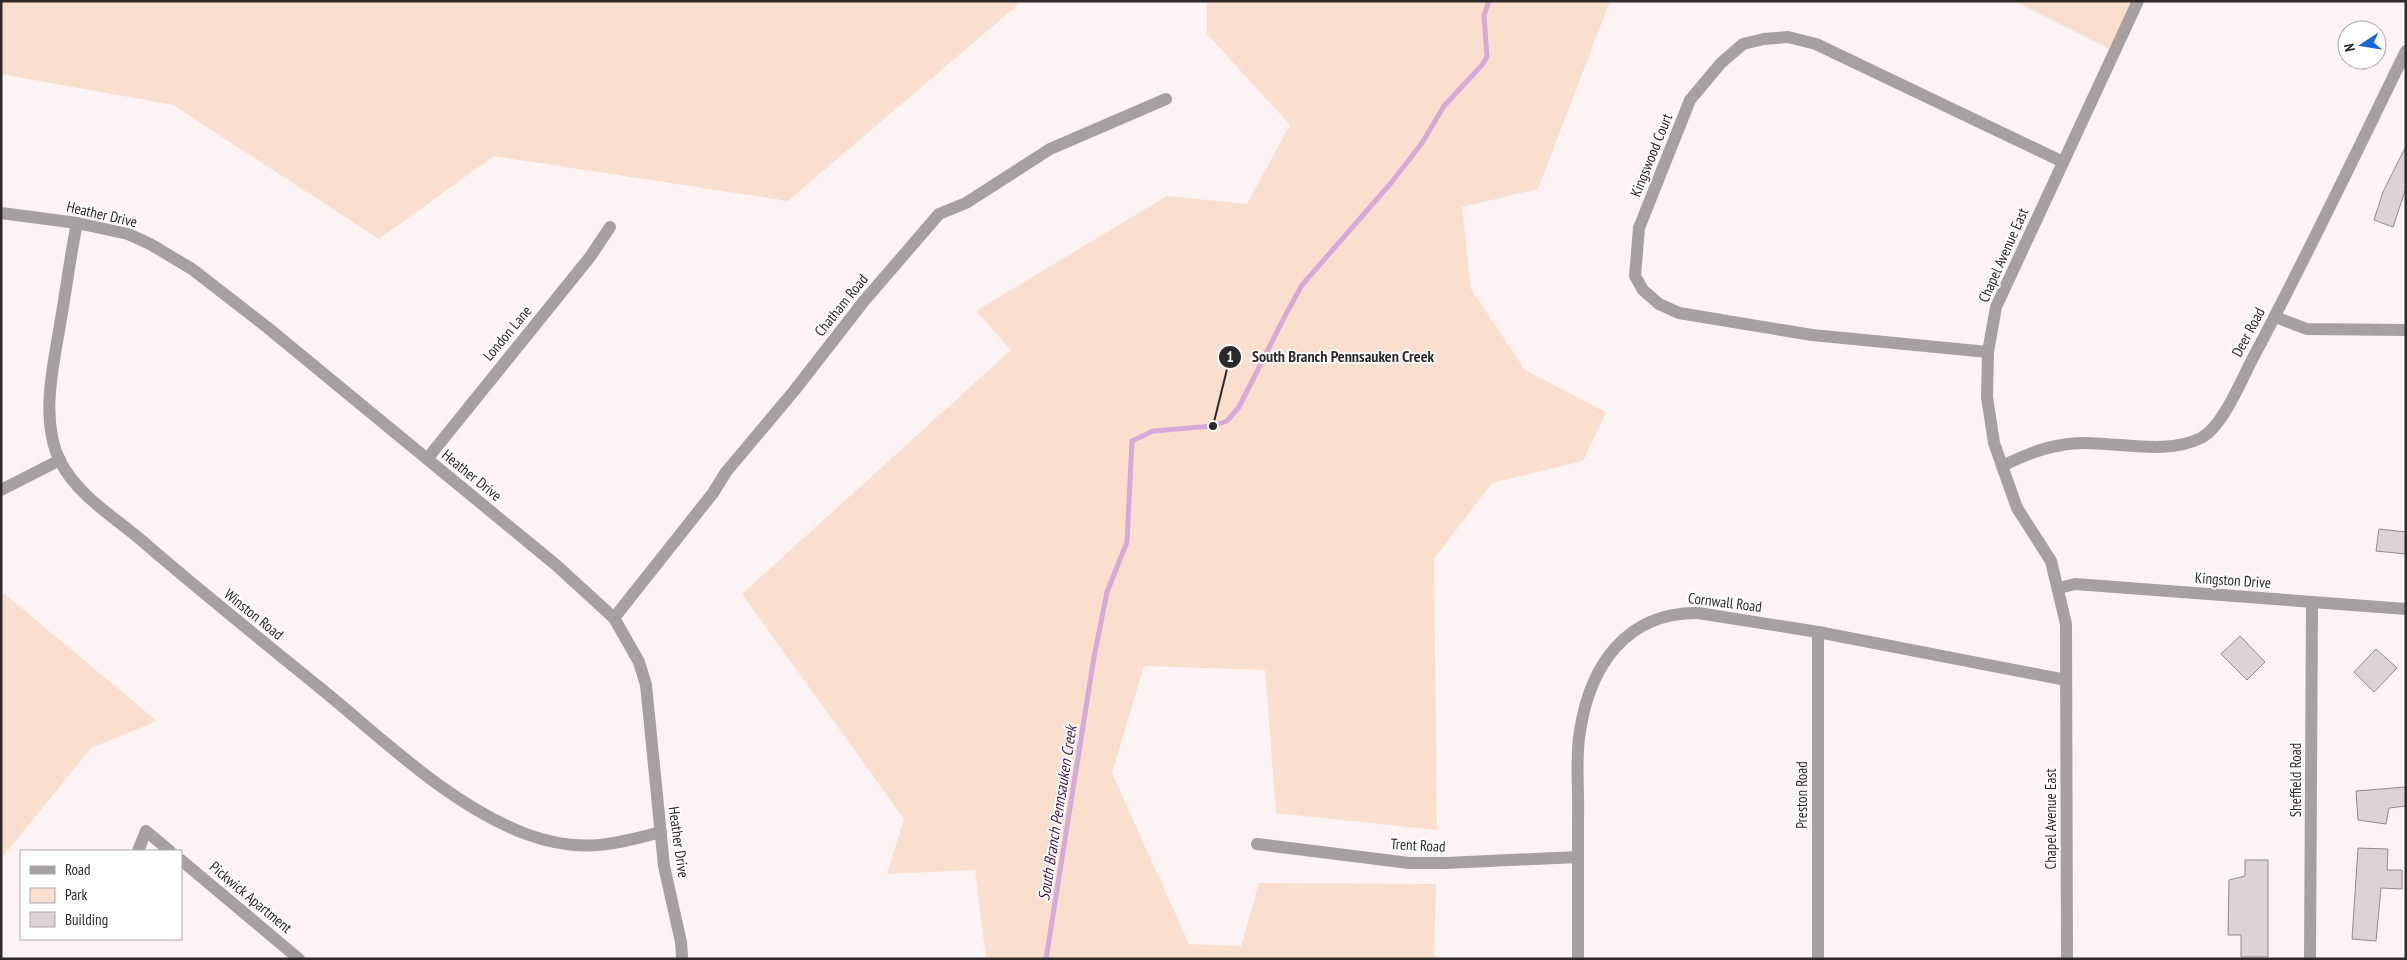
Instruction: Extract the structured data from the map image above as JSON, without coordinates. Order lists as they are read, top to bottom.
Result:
{
  "streets": {
    "street": [
      "Kingswood Court",
      "Heather Drive",
      "Chapel Avenue East",
      "Chatham Road",
      "Deer Road",
      "London Lane",
      "Kingston Drive",
      "Cornwall Road",
      "Winston Road",
      "Sheffield Road",
      "Preston Road",
      "Trent Road",
      "Pickwick Apartment"
    ]
  },
  "crossings": [
    ["Kingswood Court", "Chapel Avenue East"],
    ["Heather Drive", "Chatham Road"],
    ["Heather Drive", "London Lane"],
    ["Heather Drive", "Winston Road"],
    ["Chapel Avenue East", "Deer Road"],
    ["Chapel Avenue East", "Kingston Drive"],
    ["Chapel Avenue East", "Cornwall Road"],
    ["Kingston Drive", "Sheffield Road"],
    ["Cornwall Road", "Preston Road"],
    ["Cornwall Road", "Trent Road"]
  ],
  "water": ["South Branch Pennsauken Creek"],
  "places": ["South Branch Pennsauken Creek"],
  "legend": ["Road", "Park", "Building"],
  "north": "left"
}
